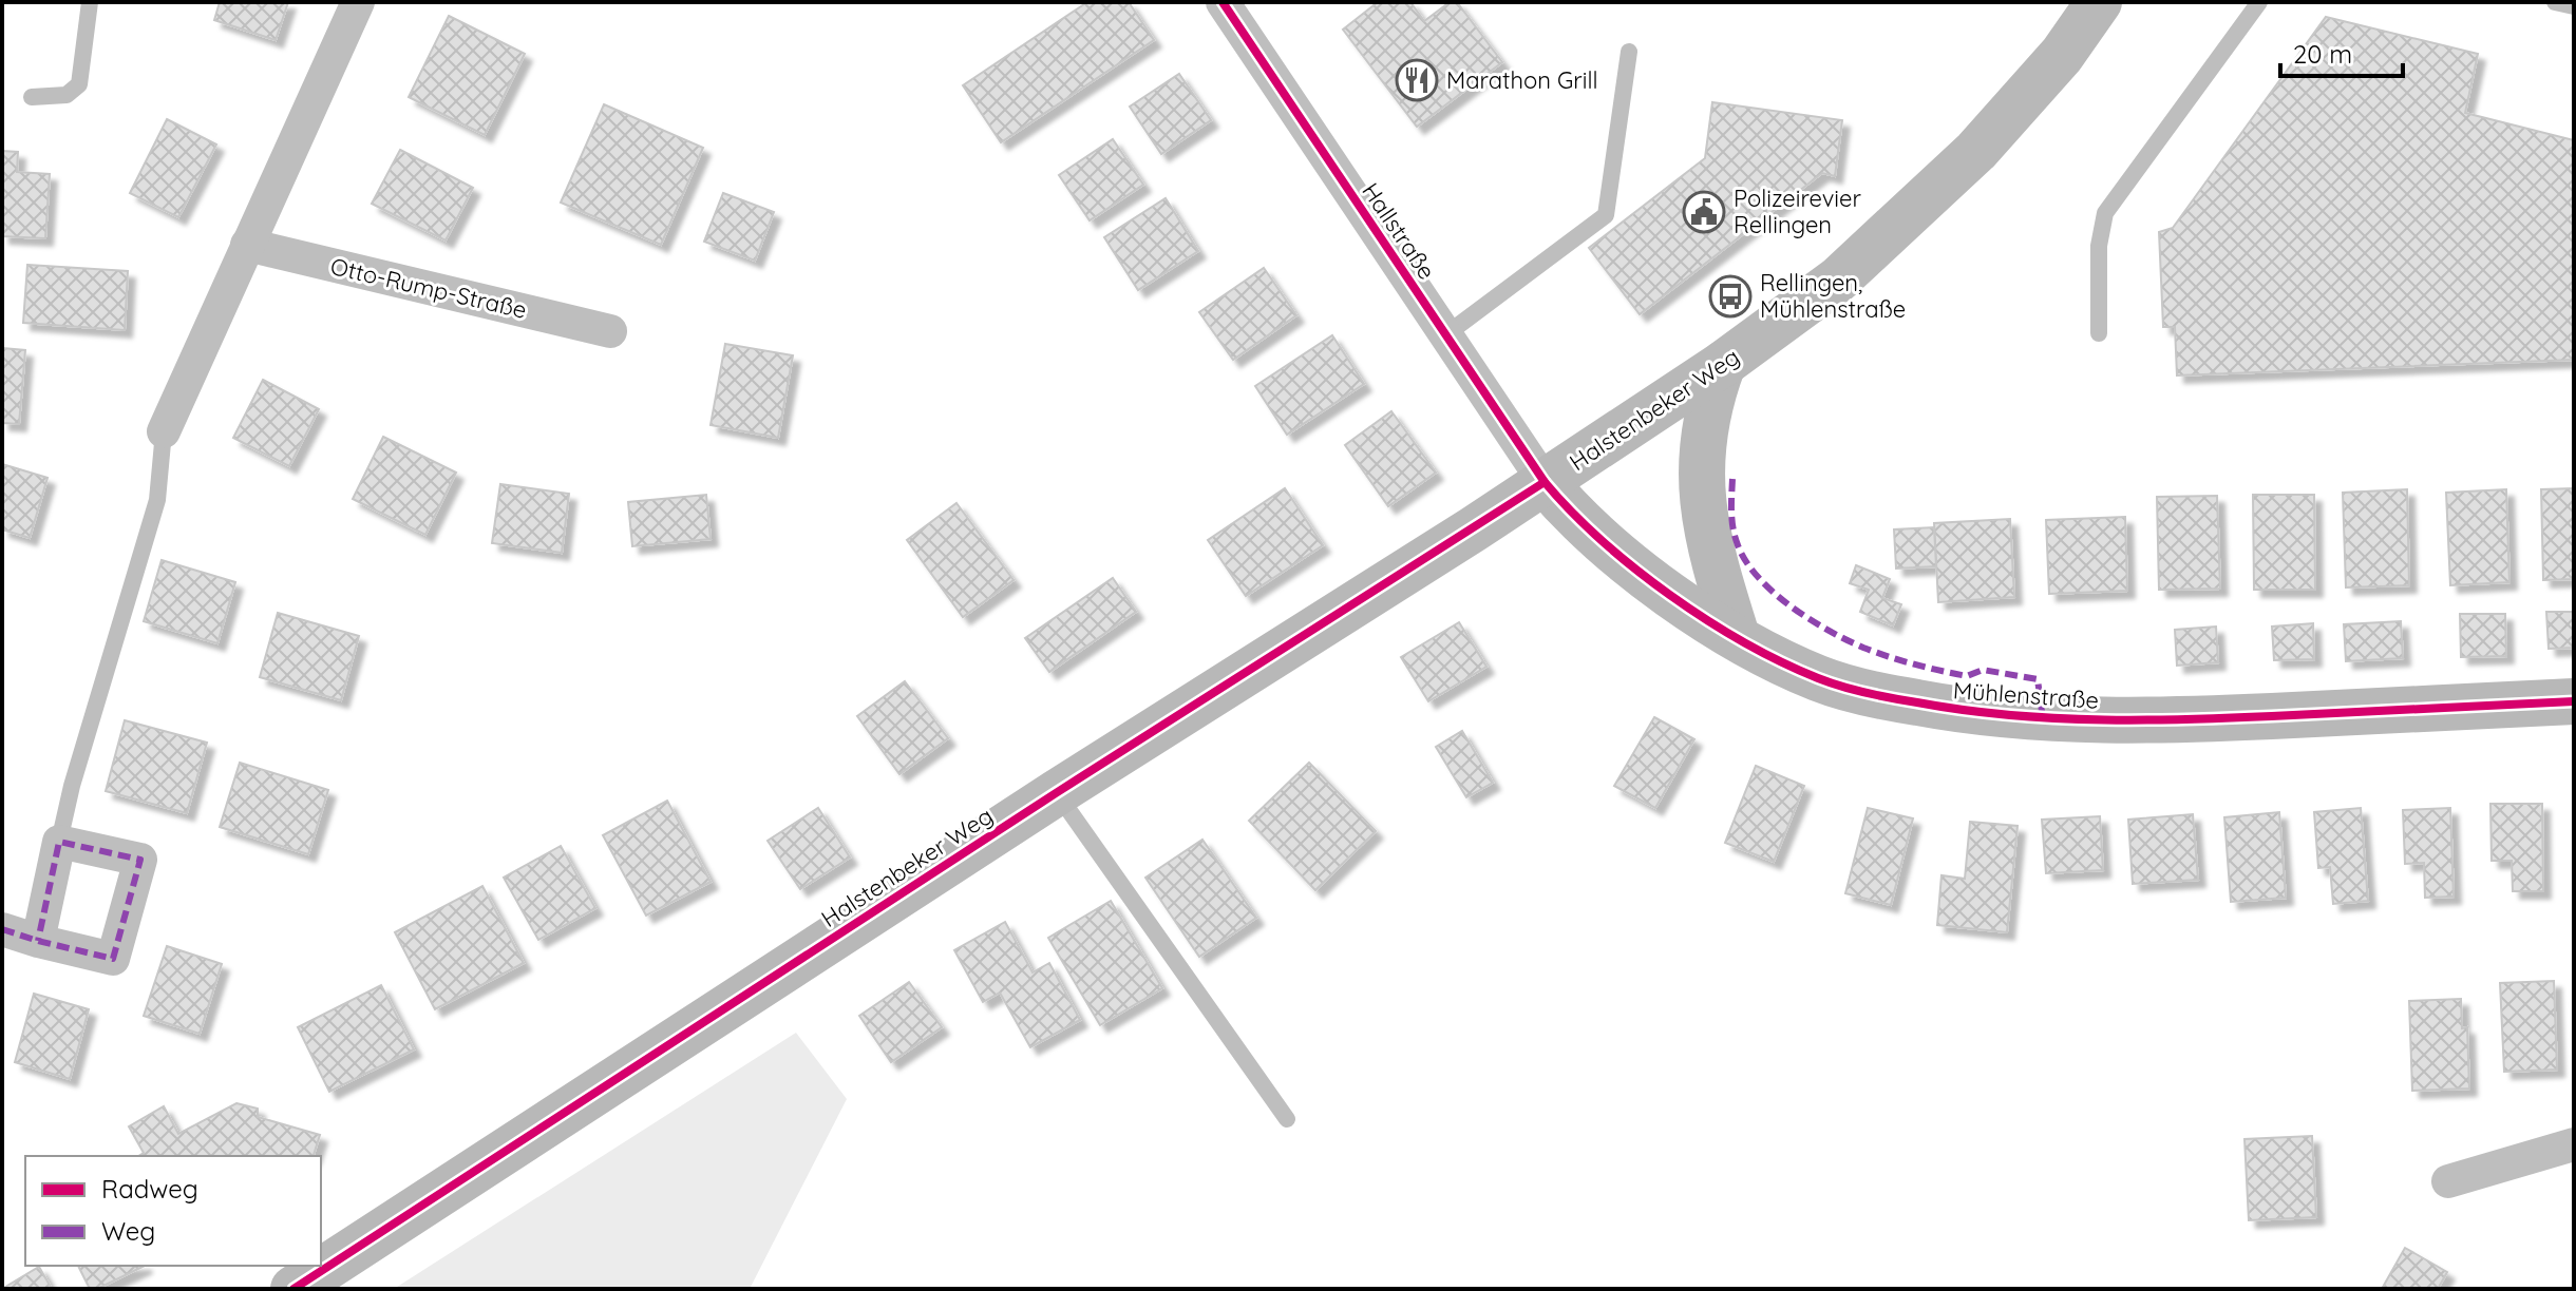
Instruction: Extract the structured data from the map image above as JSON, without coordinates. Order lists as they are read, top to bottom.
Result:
{
  "streets": {
    "main road": ["Halstenbeker Weg", "Mühlenstraße"],
    "street": ["Hallstraße", "Otto-Rump-Straße"]
  },
  "crossings": [
    ["Hallstraße", "Halstenbeker Weg"],
    ["Hallstraße", "Mühlenstraße"],
    ["Halstenbeker Weg", "Mühlenstraße"]
  ],
  "places": {
    "restaurant": ["Marathon Grill"],
    "public building": ["Polizeirevier Rellingen"],
    "bus stop": ["Rellingen, Mühlenstraße"]
  },
  "legend": ["Radweg", "Weg"],
  "scale_bar": "20 m"
}
